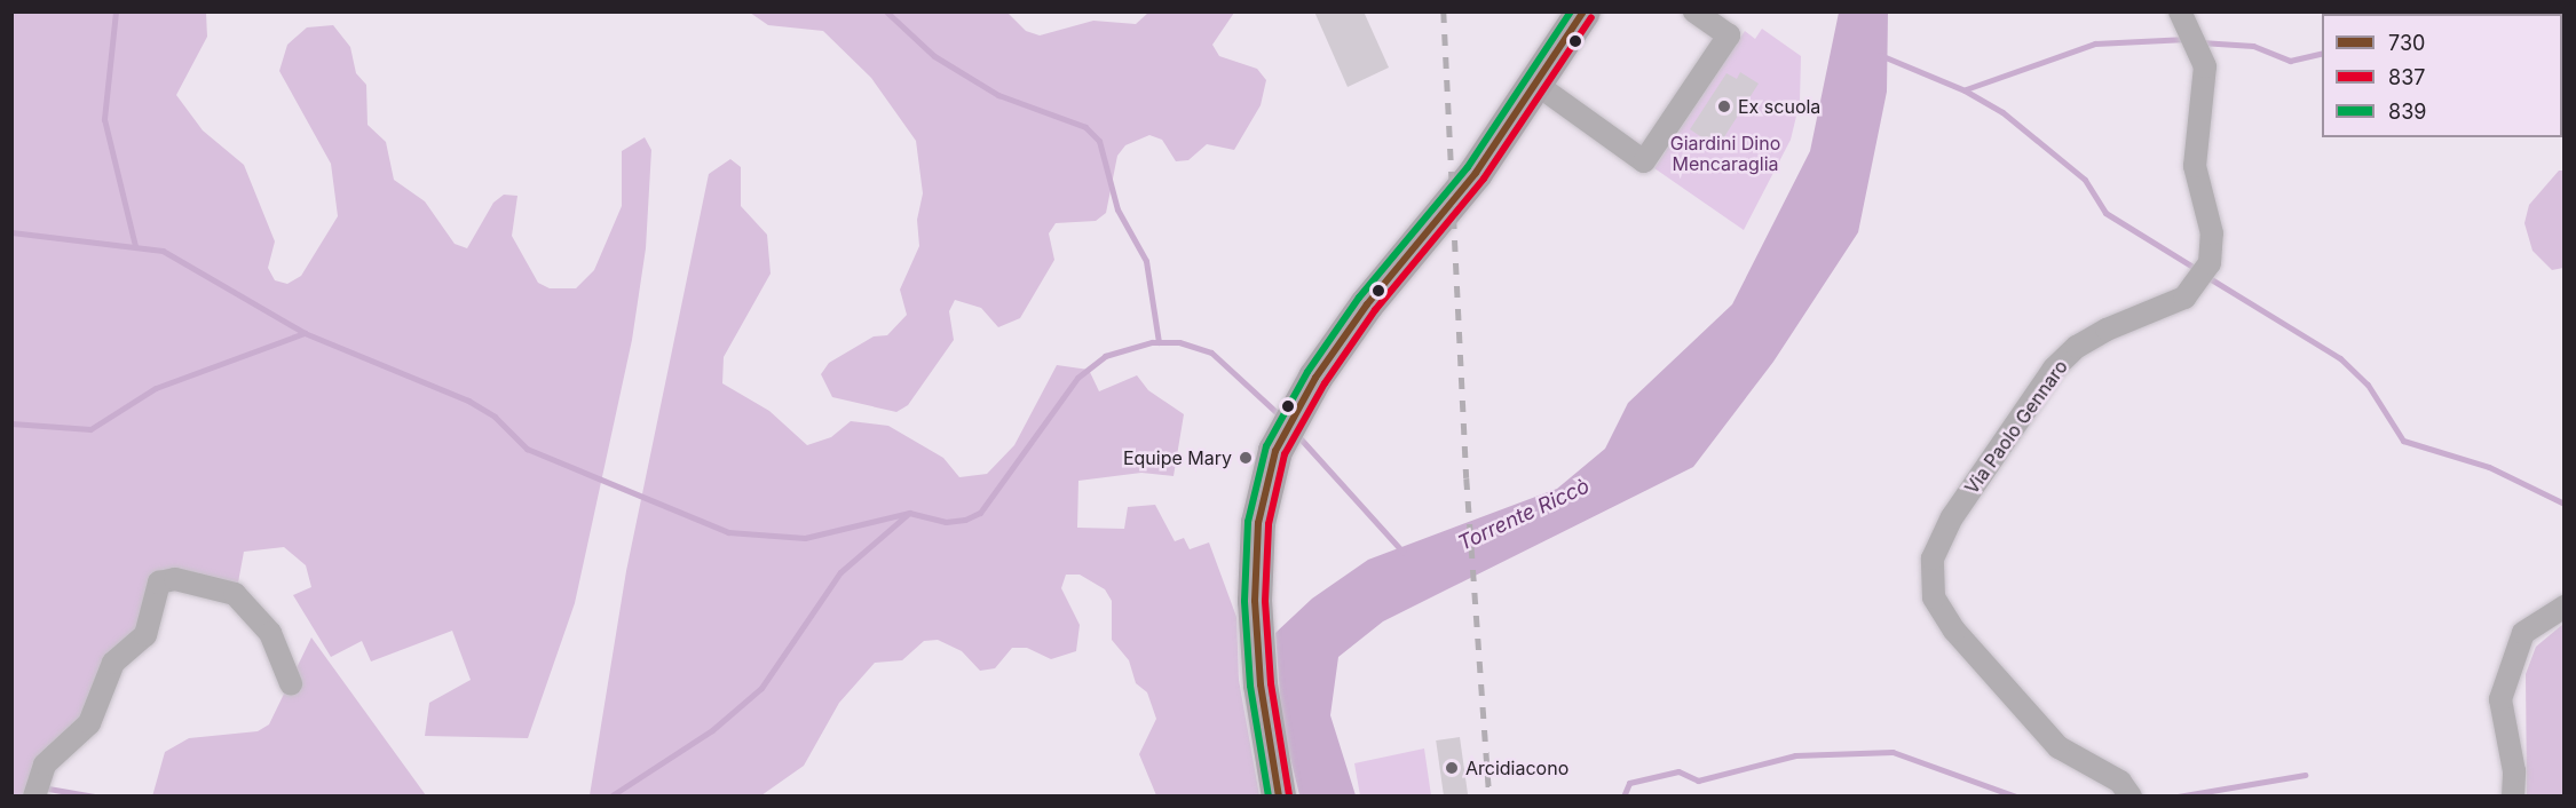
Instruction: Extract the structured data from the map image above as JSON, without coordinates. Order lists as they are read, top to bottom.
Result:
{
  "streets": {
    "street": ["Via Paolo Gennaro"]
  },
  "water": ["Torrente Riccò"],
  "parks": ["Giardini Dino Mencaraglia"],
  "places": ["Ex scuola", "Equipe Mary", "Arcidiacono"],
  "lines": ["transit line 730", "transit line 839", "transit line 837"],
  "legend": ["730", "837", "839"]
}
